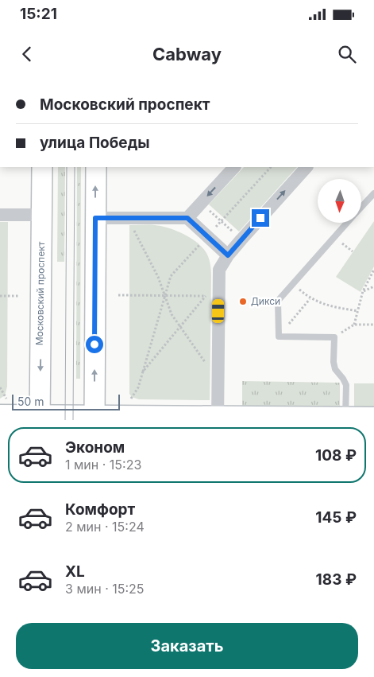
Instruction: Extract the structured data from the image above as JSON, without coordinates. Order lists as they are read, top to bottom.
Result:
{
  "streets": {
    "main road": ["Московский проспект"]
  },
  "places": ["Дикси"],
  "scale_bar": "50 m",
  "north": "bottom",
  "page": {
    "status": "15:21",
    "header": "Cabway",
    "banner": ["Московский проспект", "улица Победы"],
    "scale": "50 m",
    "list": [
      {
        "name": "Эконом",
        "note": "1 мин · 15:23",
        "value": "108 ₽"
      },
      {
        "name": "Комфорт",
        "note": "2 мин · 15:24",
        "value": "145 ₽"
      },
      {
        "name": "XL",
        "note": "3 мин · 15:25",
        "value": "183 ₽"
      }
    ],
    "buttons": "Заказать"
  }
}
